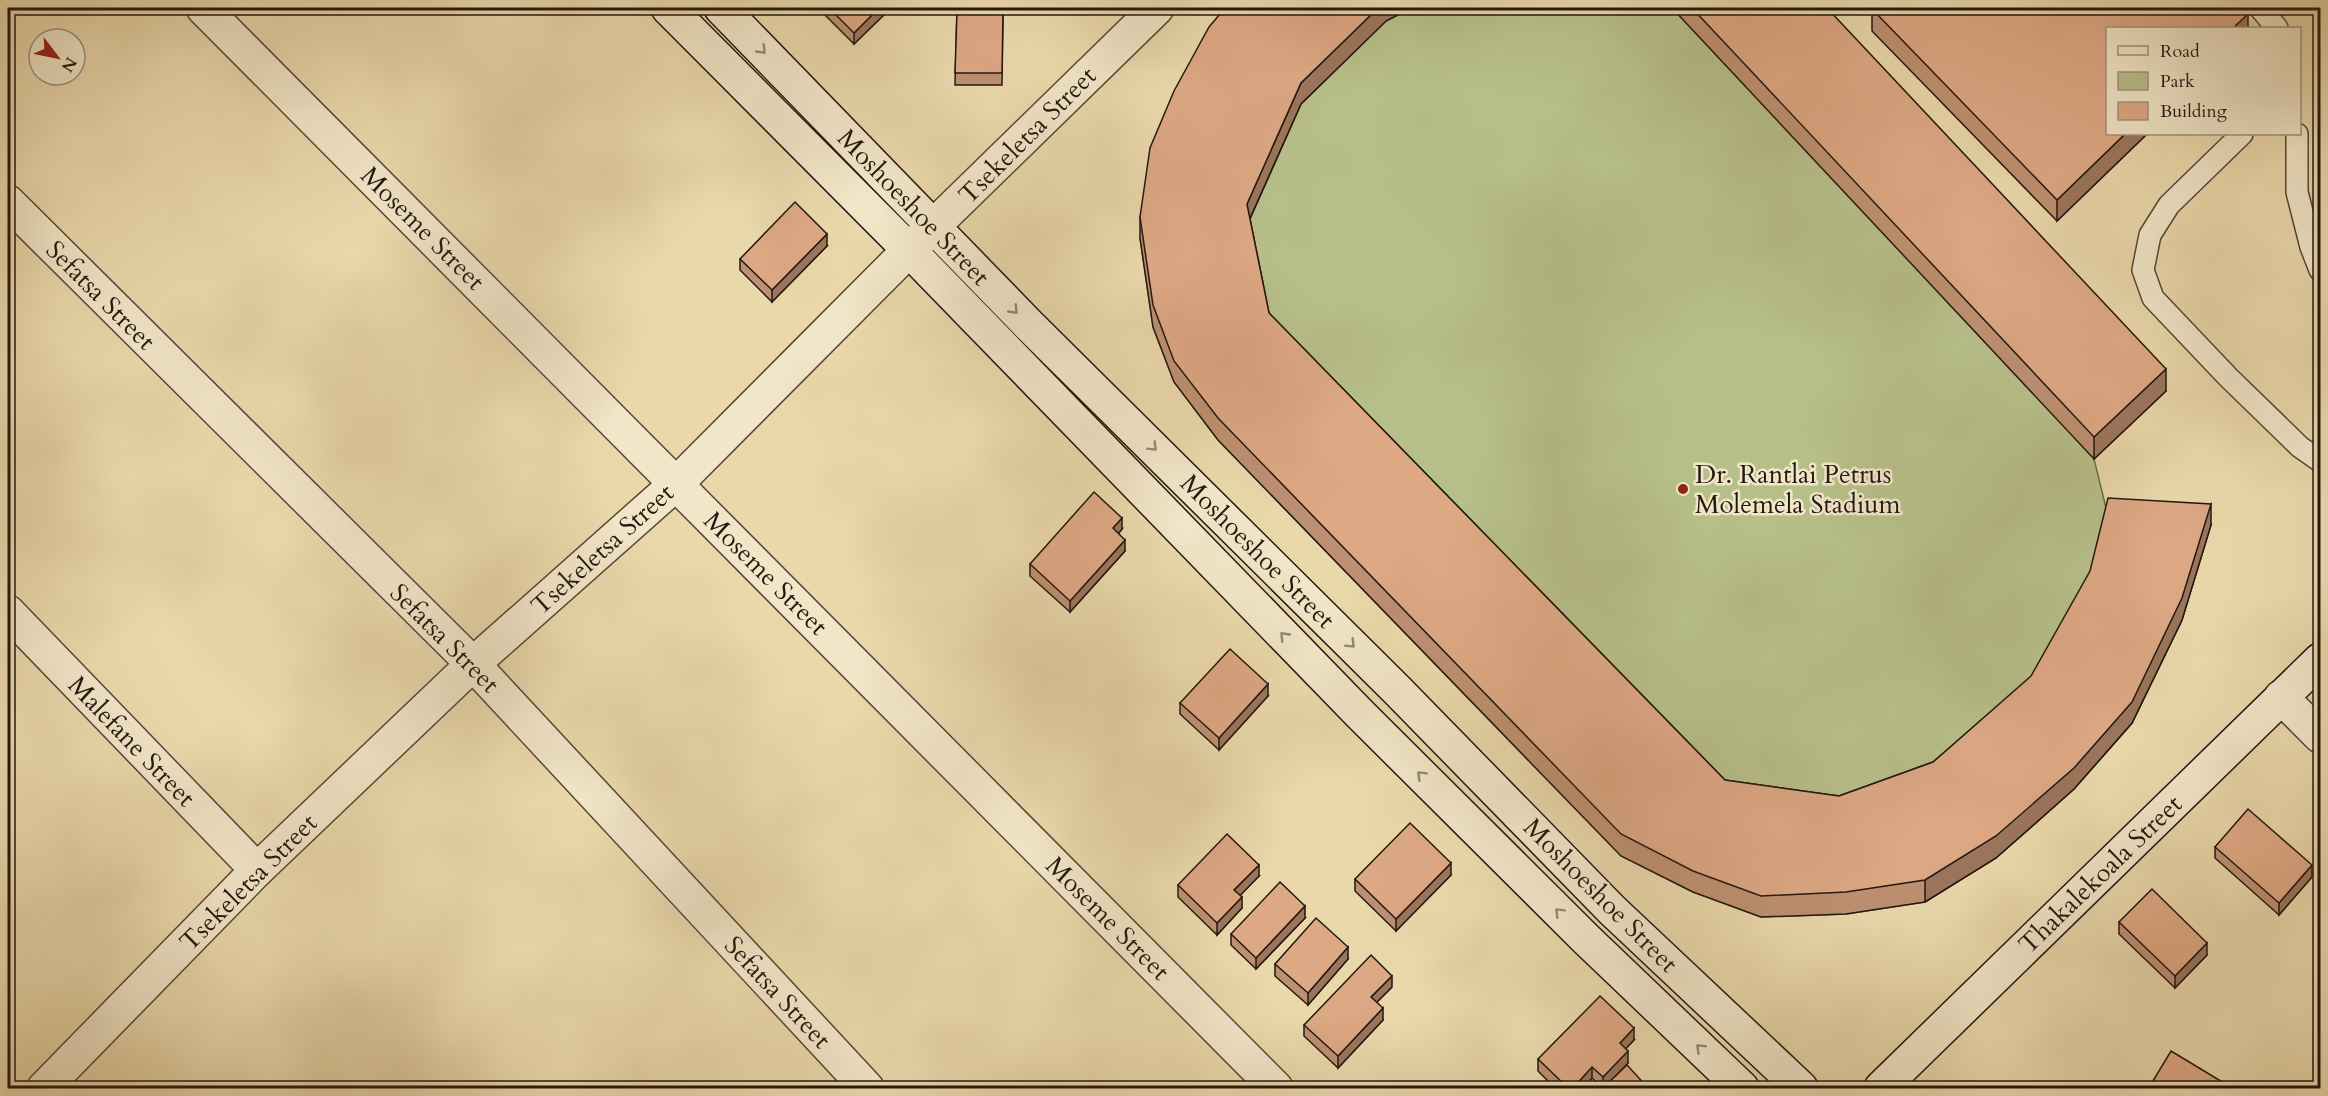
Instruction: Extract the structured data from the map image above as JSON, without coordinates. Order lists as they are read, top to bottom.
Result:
{
  "streets": {
    "street": [
      "Tsekeletsa Street",
      "Moshoeshoe Street",
      "Moseme Street",
      "Sefatsa Street",
      "Malefane Street",
      "Thakalekoala Street"
    ]
  },
  "crossings": [
    ["Tsekeletsa Street", "Moshoeshoe Street"],
    ["Tsekeletsa Street", "Moseme Street"],
    ["Tsekeletsa Street", "Sefatsa Street"],
    ["Tsekeletsa Street", "Malefane Street"]
  ],
  "places": ["Dr. Rantlai Petrus Molemela Stadium"],
  "legend": ["Road", "Park", "Building"],
  "north": "bottom right"
}
